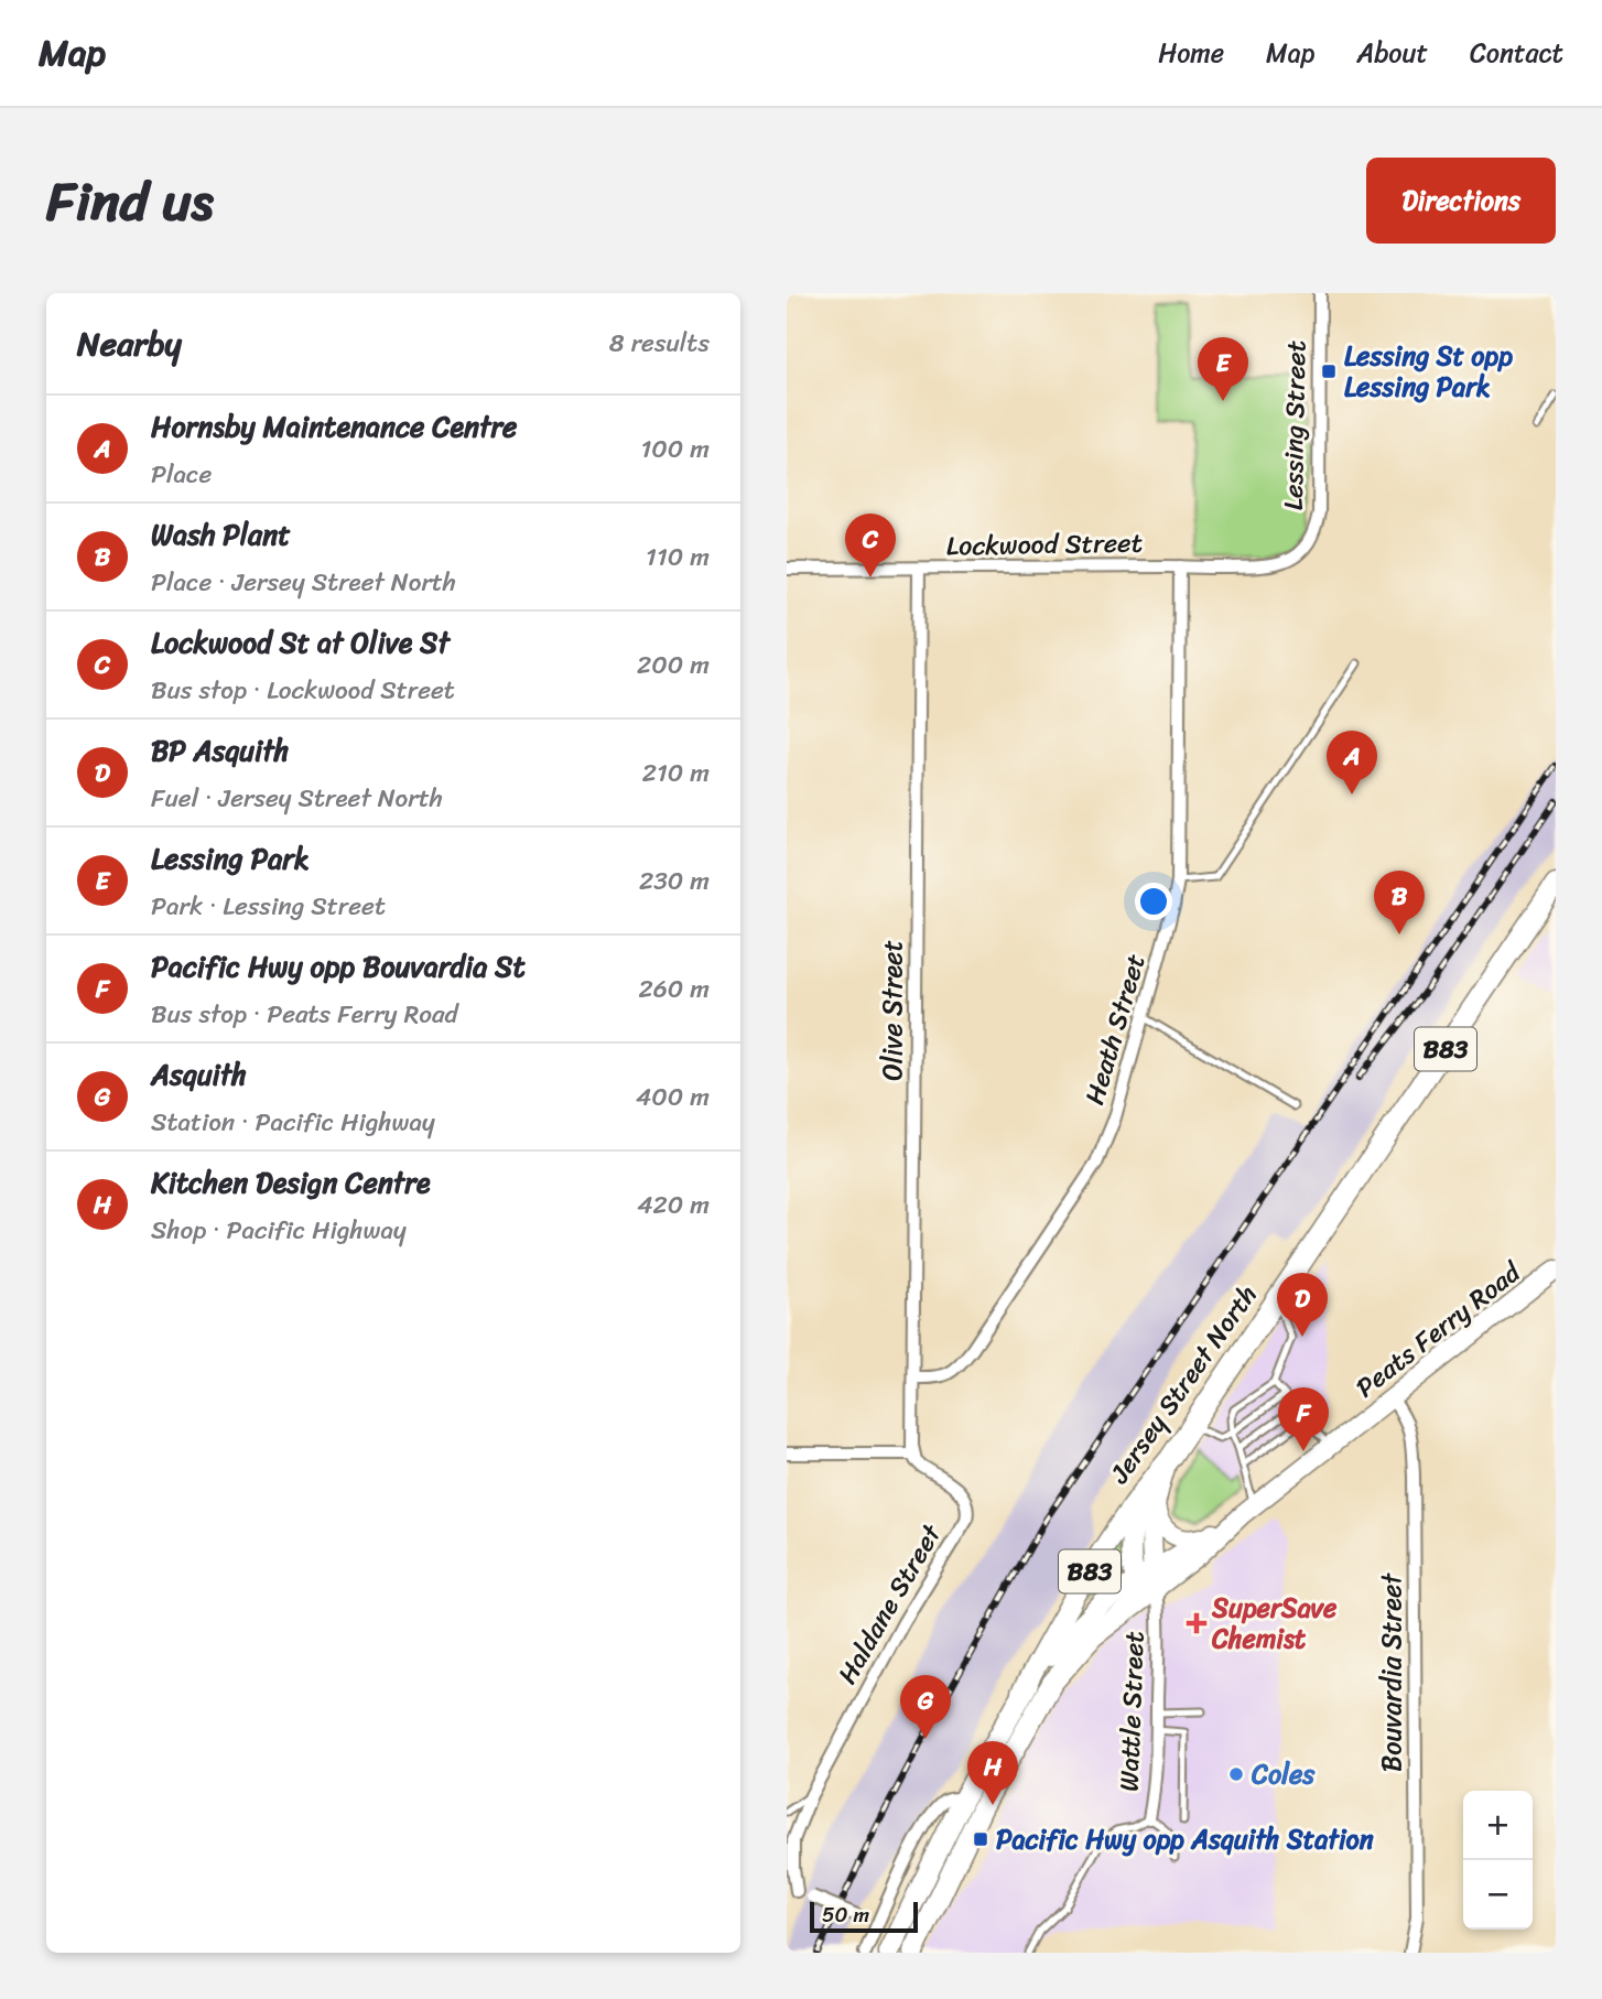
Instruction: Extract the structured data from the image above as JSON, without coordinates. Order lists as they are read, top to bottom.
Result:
{
  "streets": {
    "main road": ["B83", "Peats Ferry Road", "Jersey Street North"],
    "street": [
      "Lessing Street",
      "Lockwood Street",
      "Olive Street",
      "Heath Street",
      "Haldane Street",
      "Bouvardia Street",
      "Wattle Street"
    ]
  },
  "crossings": [
    ["Lessing Street", "Lockwood Street"],
    ["Lockwood Street", "Olive Street"],
    ["Lockwood Street", "Heath Street"],
    ["Olive Street", "Heath Street"],
    ["Olive Street", "Haldane Street"],
    ["B83", "Peats Ferry Road"],
    ["B83", "Jersey Street North"],
    ["B83", "Wattle Street"],
    ["Peats Ferry Road", "Jersey Street North"],
    ["Peats Ferry Road", "Bouvardia Street"],
    ["Peats Ferry Road", "Wattle Street"]
  ],
  "places": {
    "transit": ["Lessing St opp Lessing Park", "Pacific Hwy opp Asquith Station"],
    "health": ["SuperSave Chemist"],
    "other": ["Coles"]
  },
  "scale_bar": "50 m",
  "page": {
    "header": "Map",
    "nav": [
      "Home",
      "Map",
      "About",
      "Contact"
    ],
    "title": "Find us",
    "buttons": "Directions",
    "heading": ["Nearby", "8 results"],
    "pins": [
      "E",
      "C",
      "A",
      "B",
      "D",
      "F",
      "G",
      "H"
    ],
    "list": [
      {
        "mark": "A",
        "name": "Hornsby Maintenance Centre",
        "note": "Place",
        "value": "100 m"
      },
      {
        "mark": "B",
        "name": "Wash Plant",
        "note": "Place · Jersey Street North",
        "value": "110 m"
      },
      {
        "mark": "C",
        "name": "Lockwood St at Olive St",
        "note": "Bus stop · Lockwood Street",
        "value": "200 m"
      },
      {
        "mark": "D",
        "name": "BP Asquith",
        "note": "Fuel · Jersey Street North",
        "value": "210 m"
      },
      {
        "mark": "E",
        "name": "Lessing Park",
        "note": "Park · Lessing Street",
        "value": "230 m"
      },
      {
        "mark": "F",
        "name": "Pacific Hwy opp Bouvardia St",
        "note": "Bus stop · Peats Ferry Road",
        "value": "260 m"
      },
      {
        "mark": "G",
        "name": "Asquith",
        "note": "Station · Pacific Highway",
        "value": "400 m"
      },
      {
        "mark": "H",
        "name": "Kitchen Design Centre",
        "note": "Shop · Pacific Highway",
        "value": "420 m"
      }
    ],
    "map_buttons": ["+", "−"],
    "scale": "50 m"
  }
}
